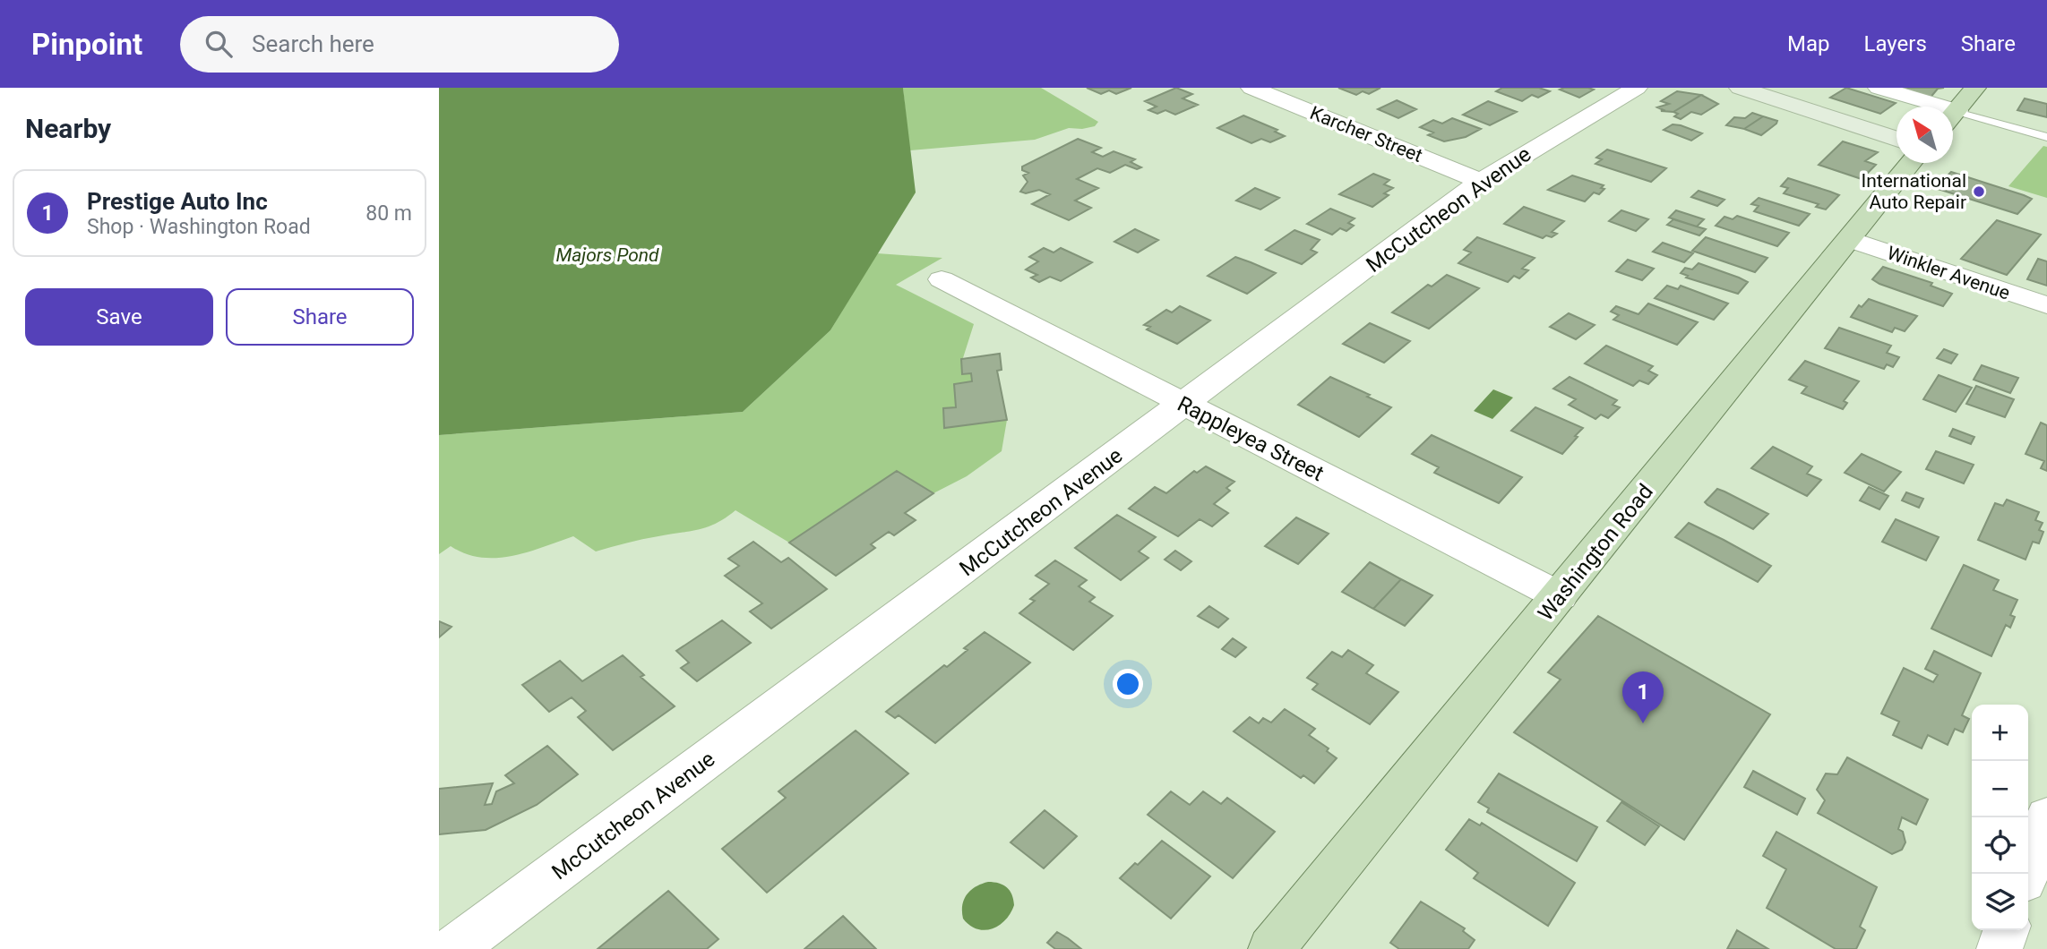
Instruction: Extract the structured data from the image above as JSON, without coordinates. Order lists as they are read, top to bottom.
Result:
{
  "streets": {
    "main road": ["Washington Road"],
    "street": [
      "Karcher Street",
      "McCutcheon Avenue",
      "Winkler Avenue",
      "Rappleyea Street"
    ]
  },
  "crossings": [
    ["Karcher Street", "McCutcheon Avenue"],
    ["McCutcheon Avenue", "Rappleyea Street"],
    ["Winkler Avenue", "Washington Road"],
    ["Rappleyea Street", "Washington Road"]
  ],
  "water": ["Majors Pond"],
  "places": ["International Auto Repair"],
  "north": "top left",
  "page": {
    "header": "Pinpoint",
    "search": "Search here",
    "nav": ["Map", "Layers", "Share"],
    "heading": "Nearby",
    "list": [
      {
        "mark": "1",
        "name": "Prestige Auto Inc",
        "note": "Shop · Washington Road",
        "value": "80 m"
      }
    ],
    "buttons": ["Save", "Share"],
    "pins": "1",
    "map_buttons": ["+", "−"]
  }
}
